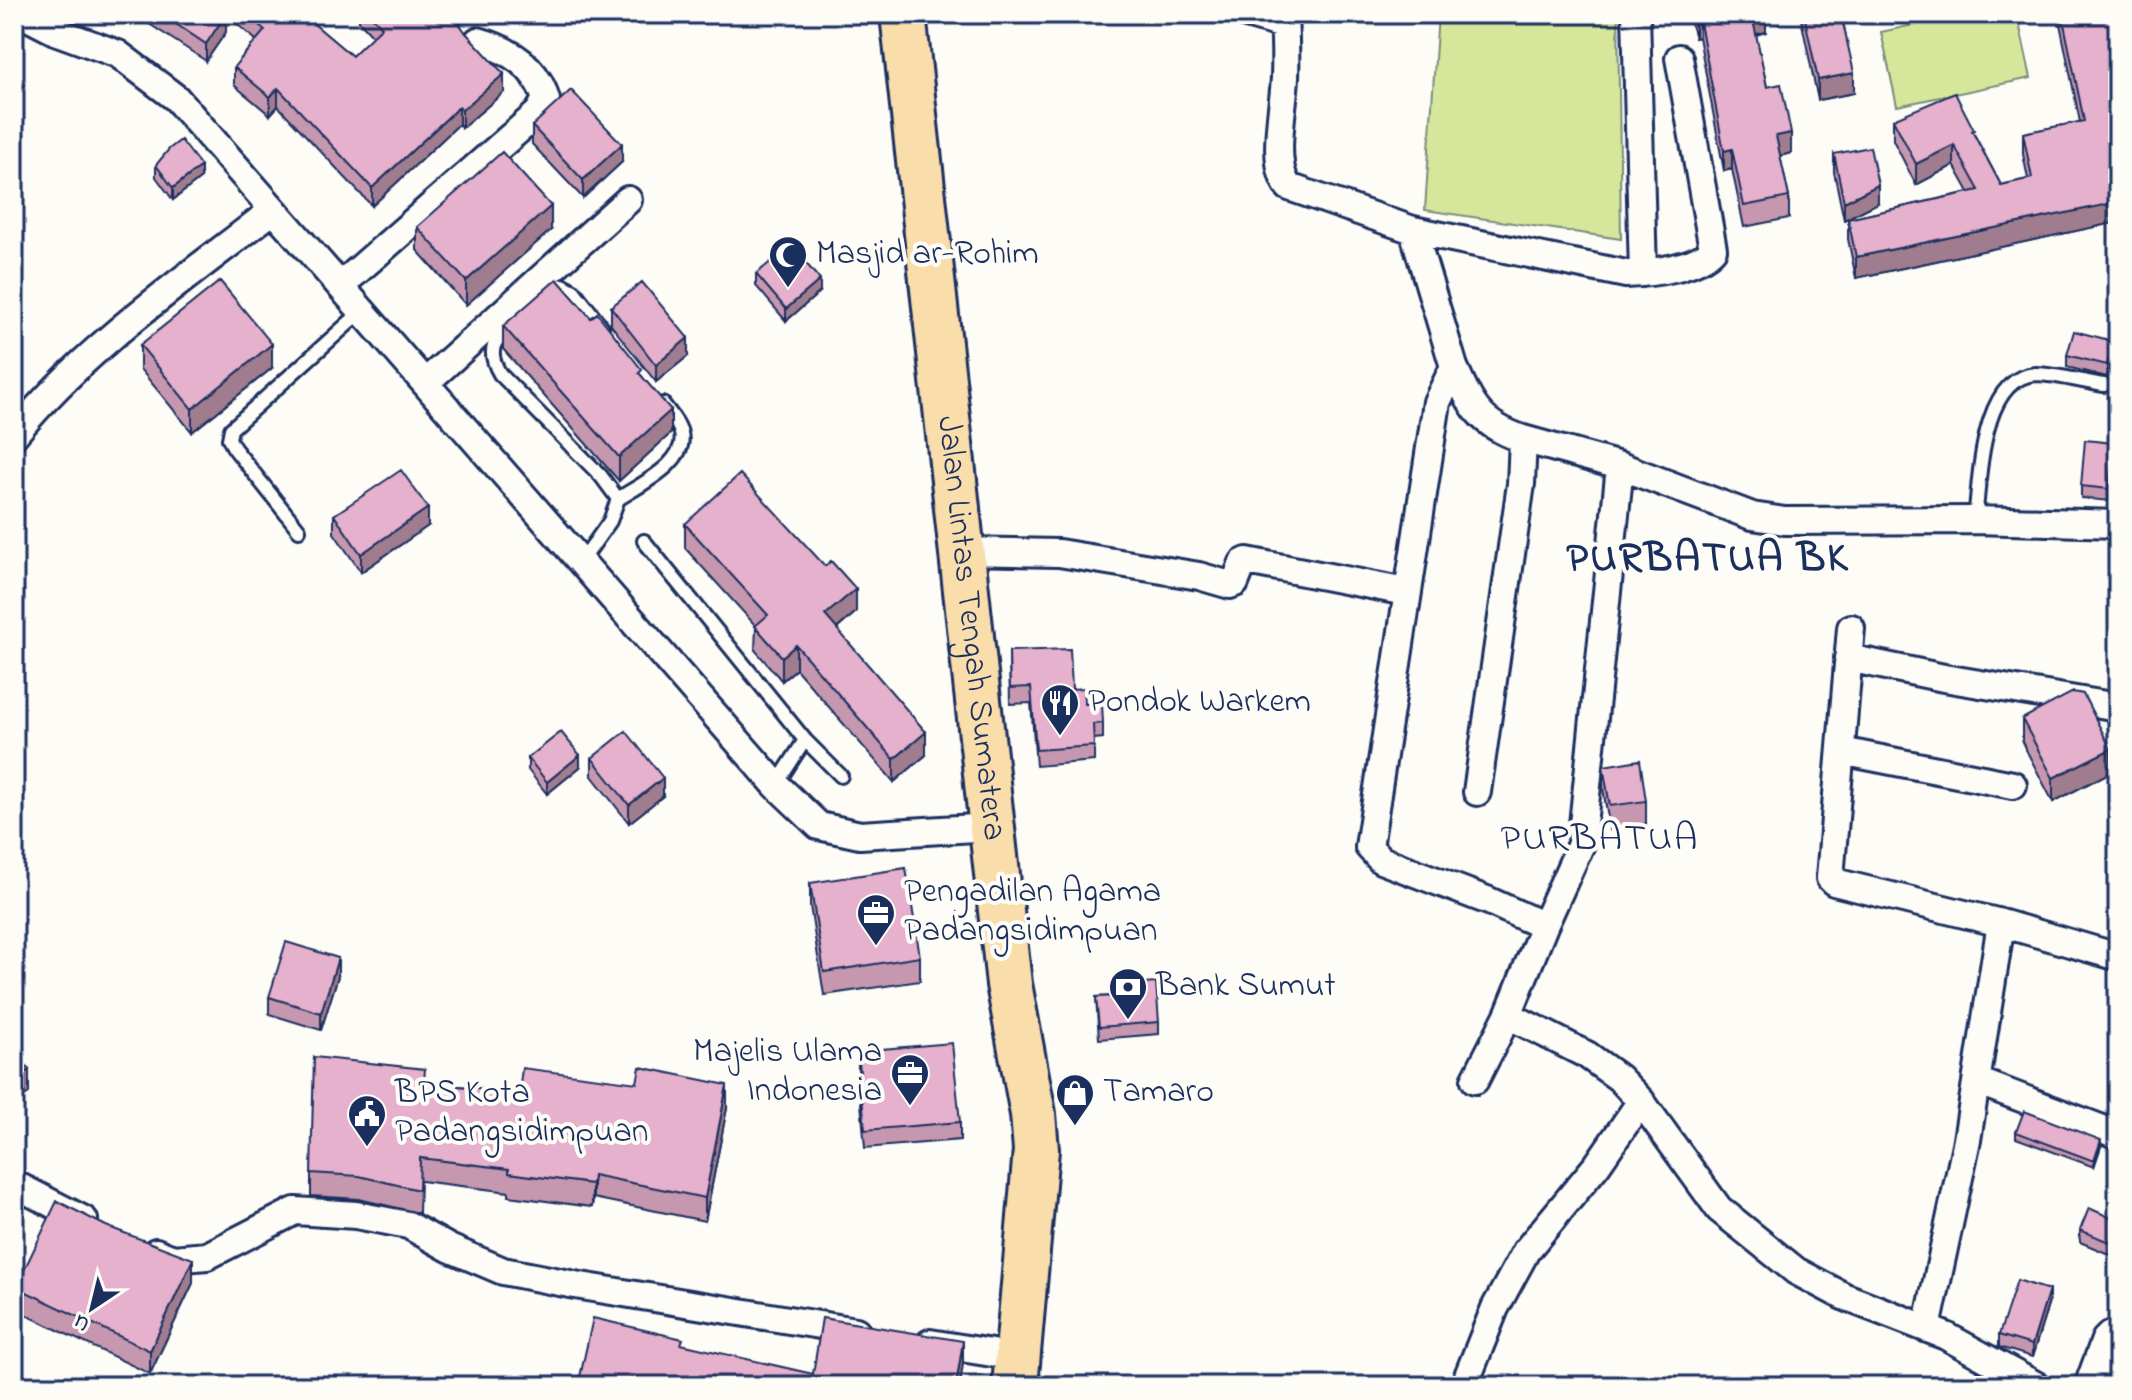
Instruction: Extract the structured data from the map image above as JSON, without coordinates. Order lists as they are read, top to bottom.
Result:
{
  "streets": {
    "highway": ["Jalan Lintas Tengah Sumatera"]
  },
  "districts": ["PURBATUA BK", "PURBATUA"],
  "places": {
    "mosque": ["Masjid ar-Rohim"],
    "restaurant": ["Pondok Warkem"],
    "office": ["Pengadilan Agama Padangsidimpuan", "Majelis Ulama Indonesia"],
    "bank": ["Bank Sumut"],
    "shop": ["Tamaro"],
    "public building": ["BPS Kota Padangsidimpuan"]
  },
  "north": "bottom left"
}
